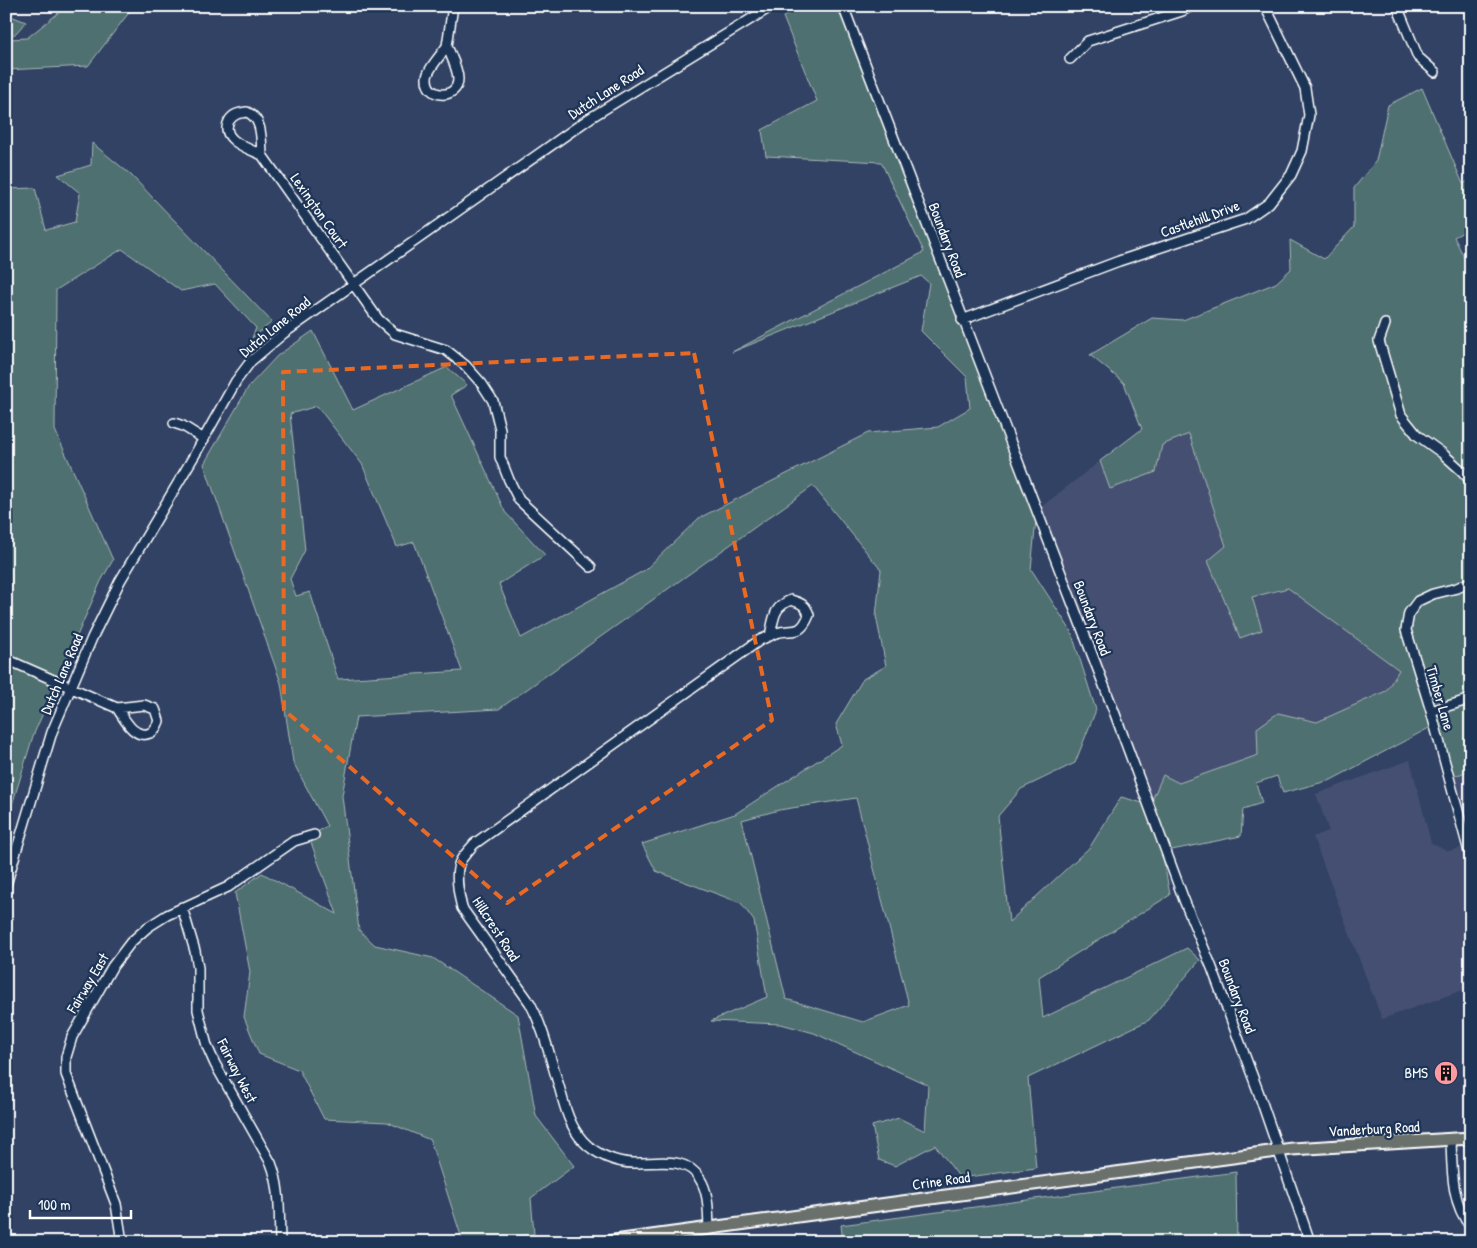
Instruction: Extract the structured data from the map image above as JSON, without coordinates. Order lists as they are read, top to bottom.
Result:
{
  "streets": {
    "main road": ["Vanderburg Road", "Crine Road"],
    "street": [
      "Dutch Lane Road",
      "Lexington Court",
      "Castlehill Drive",
      "Boundary Road",
      "Timber Lane",
      "Hillcrest Road",
      "Fairway East",
      "Fairway West"
    ]
  },
  "crossings": [
    ["Dutch Lane Road", "Lexington Court"],
    ["Castlehill Drive", "Boundary Road"],
    ["Boundary Road", "Vanderburg Road"],
    ["Boundary Road", "Crine Road"],
    ["Hillcrest Road", "Crine Road"],
    ["Fairway East", "Fairway West"],
    ["Vanderburg Road", "Crine Road"]
  ],
  "places": {
    "building": ["BMS"]
  },
  "scale_bar": "100 m"
}
